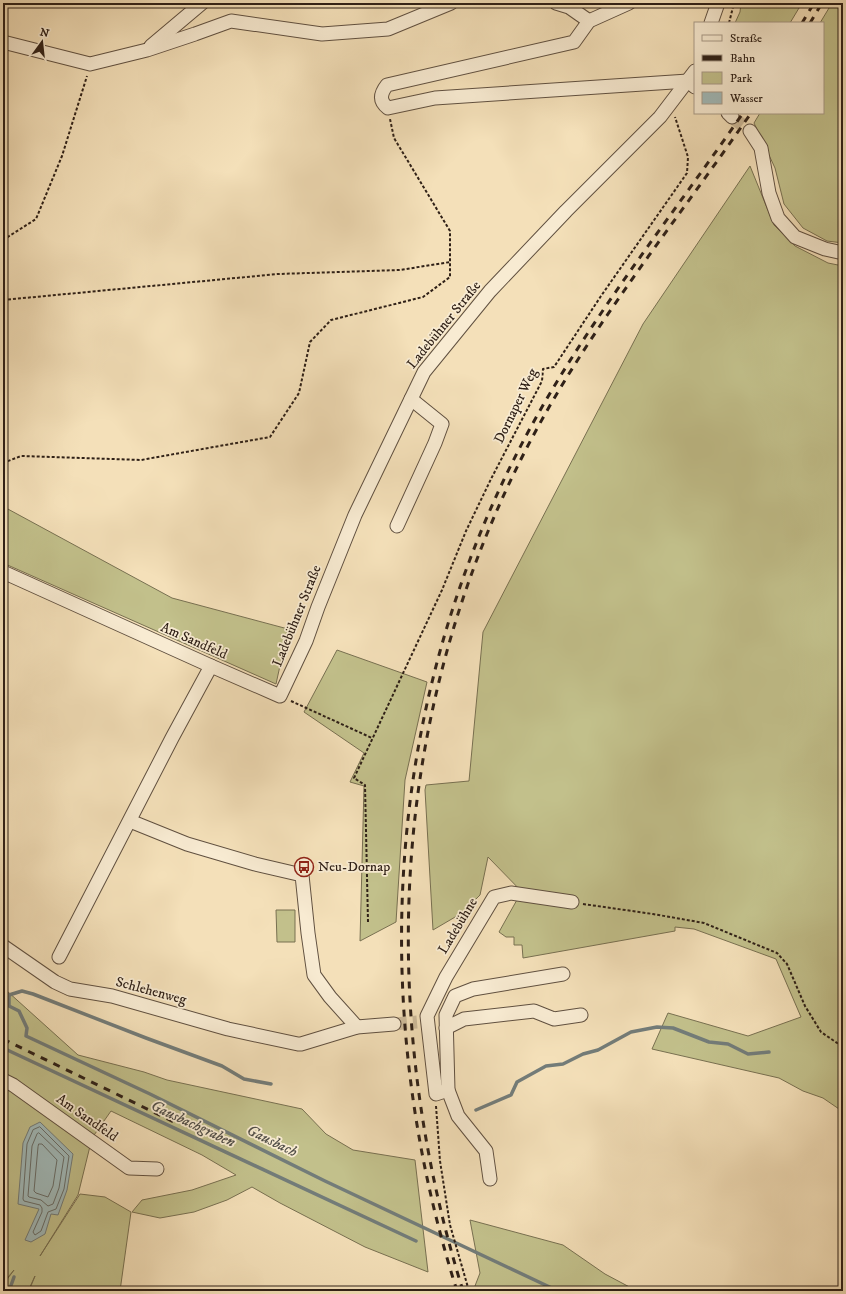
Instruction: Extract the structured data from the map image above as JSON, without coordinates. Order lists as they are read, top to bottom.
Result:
{
  "streets": {
    "street": [
      "Ladebühner Straße",
      "Am Sandfeld",
      "Ladebühne",
      "Schlehenweg"
    ],
    "path": ["Dornaper Weg"]
  },
  "crossings": [
    ["Ladebühner Straße", "Dornaper Weg"],
    ["Ladebühner Straße", "Am Sandfeld"]
  ],
  "water": ["Gausbachgraben", "Gausbach"],
  "places": {
    "bus stop": ["Neu-Dornap"]
  },
  "legend": [
    "Straße",
    "Bahn",
    "Park",
    "Wasser"
  ],
  "north": "top"
}
